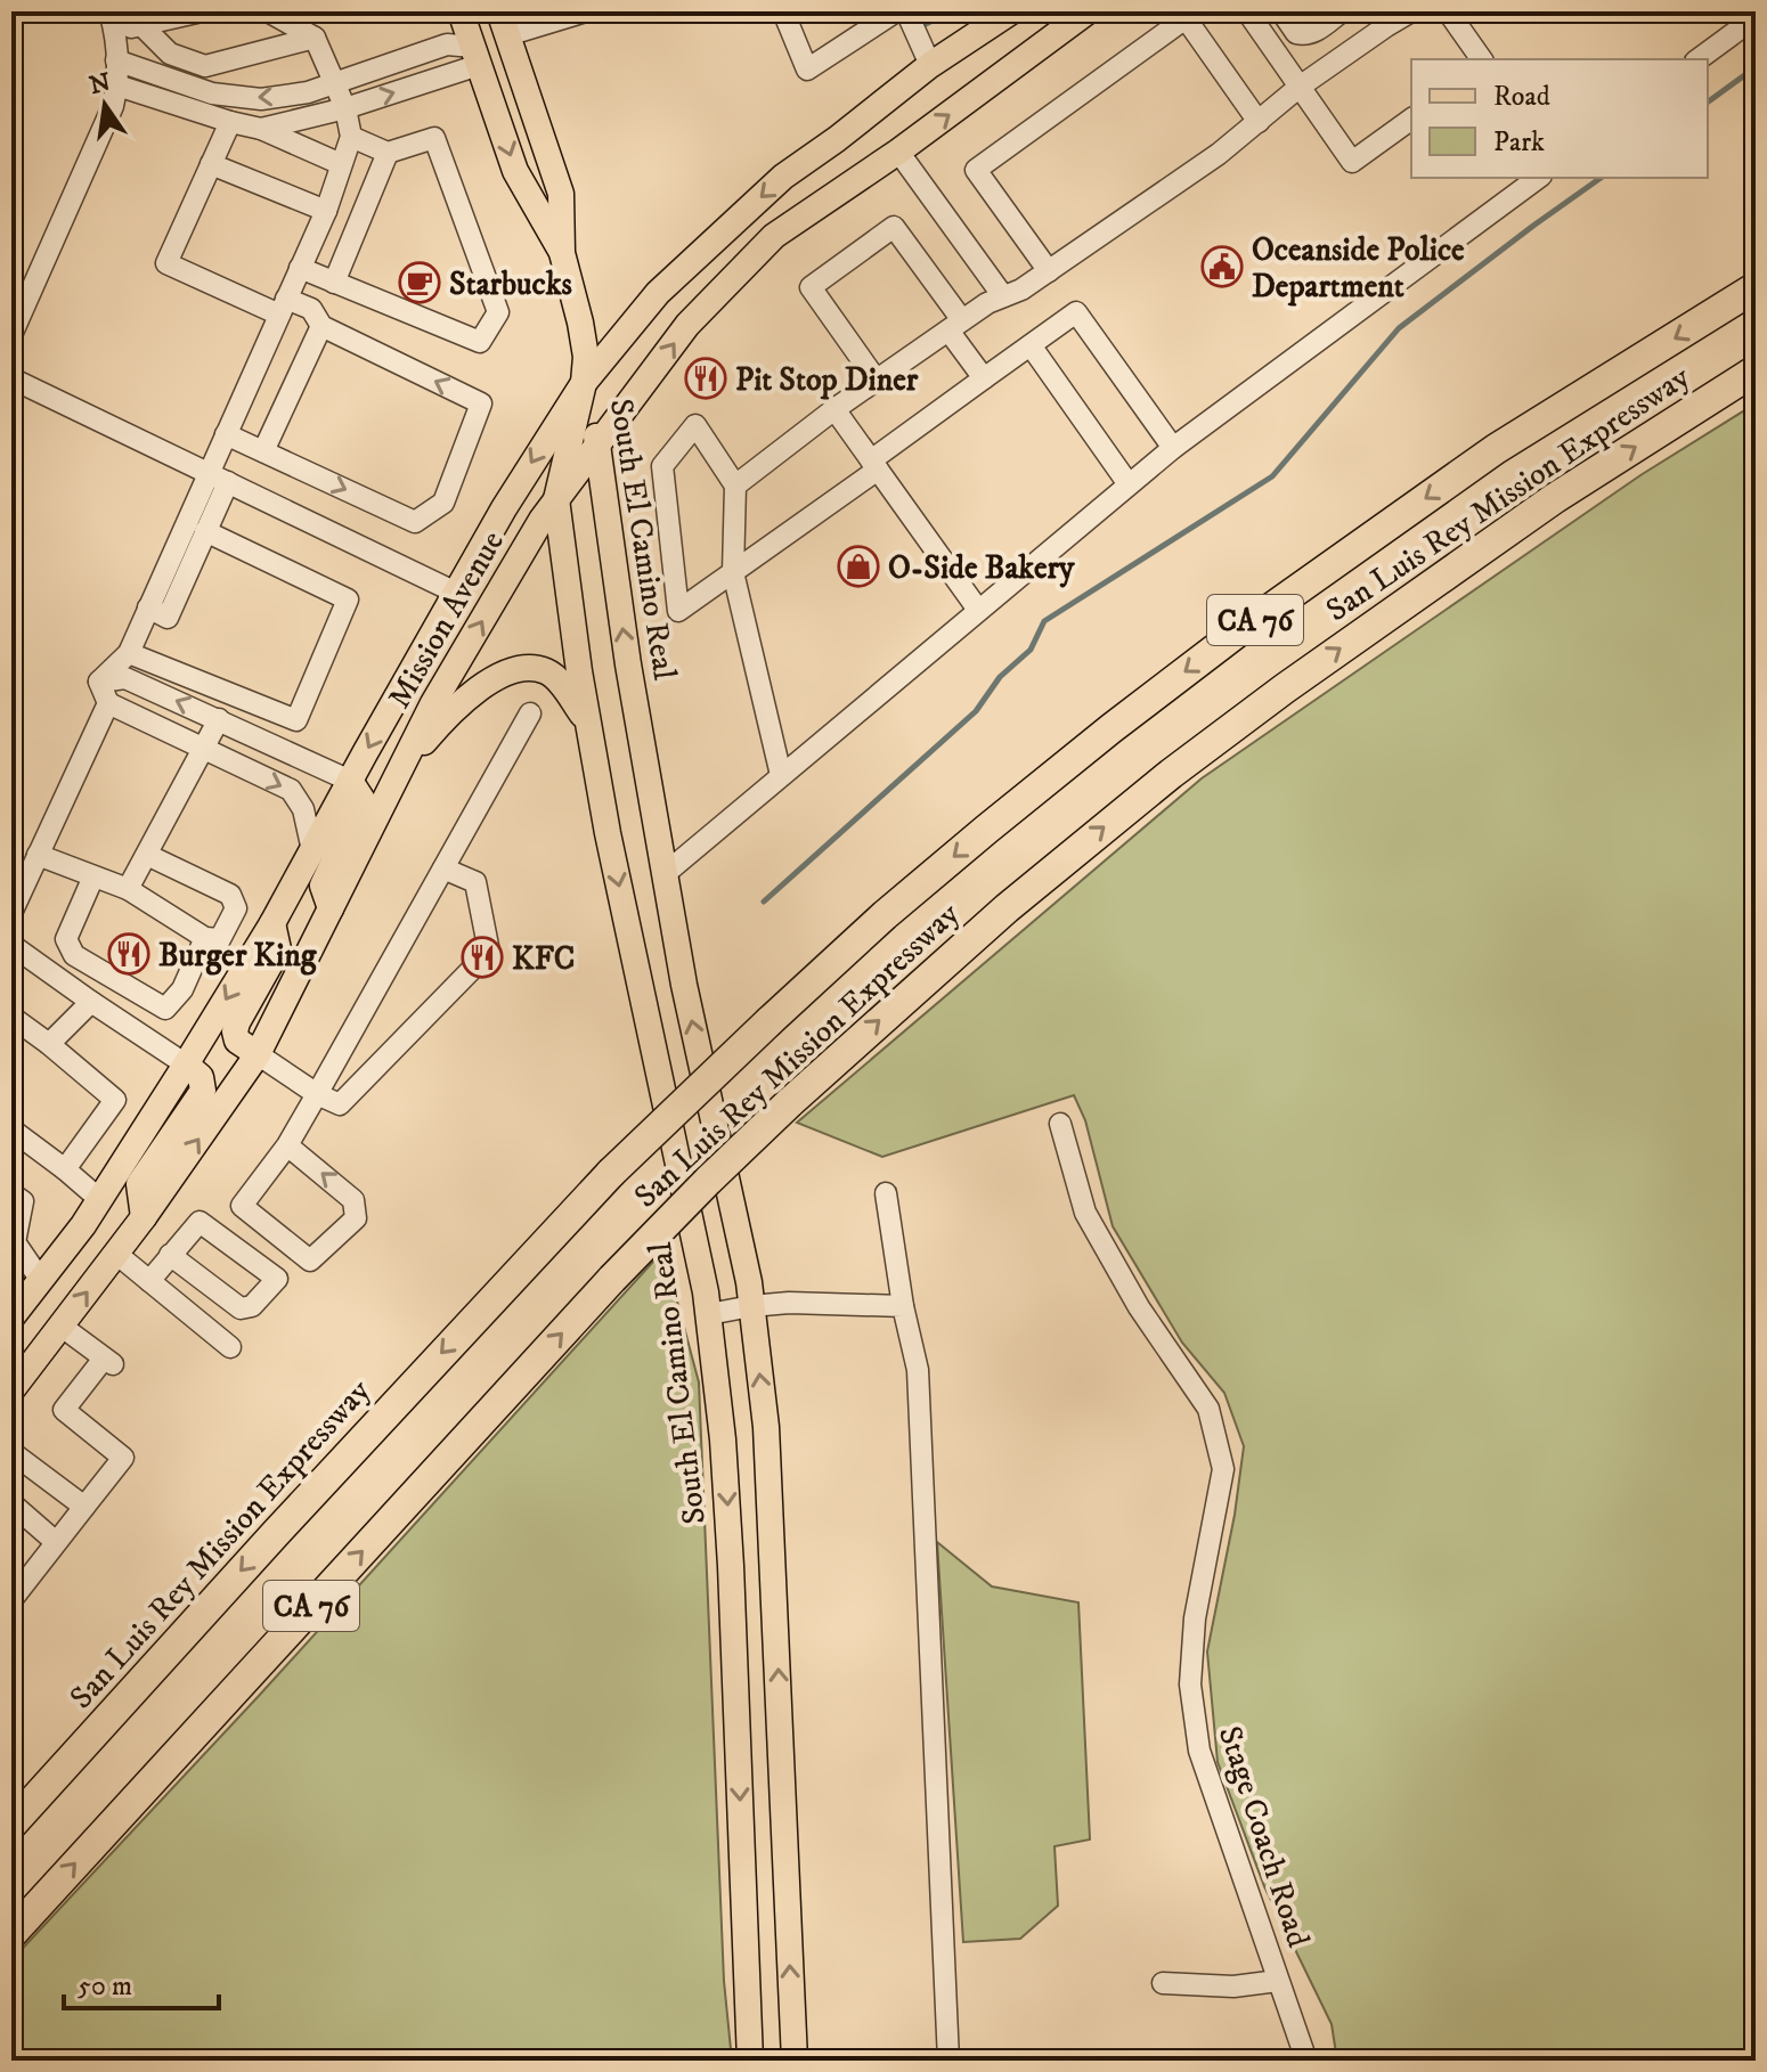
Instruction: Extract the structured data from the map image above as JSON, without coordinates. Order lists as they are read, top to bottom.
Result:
{
  "streets": {
    "highway": ["San Luis Rey Mission Expressway", "CA 76"],
    "main road": ["South El Camino Real", "Mission Avenue"],
    "street": ["Stage Coach Road"]
  },
  "crossings": [
    ["South El Camino Real", "Mission Avenue"]
  ],
  "places": {
    "public building": ["Oceanside Police Department"],
    "cafe": ["Starbucks"],
    "restaurant": ["Pit Stop Diner", "Burger King", "KFC"],
    "shop": ["O-Side Bakery"]
  },
  "legend": ["Road", "Park"],
  "scale_bar": "50 m",
  "north": "top"
}
